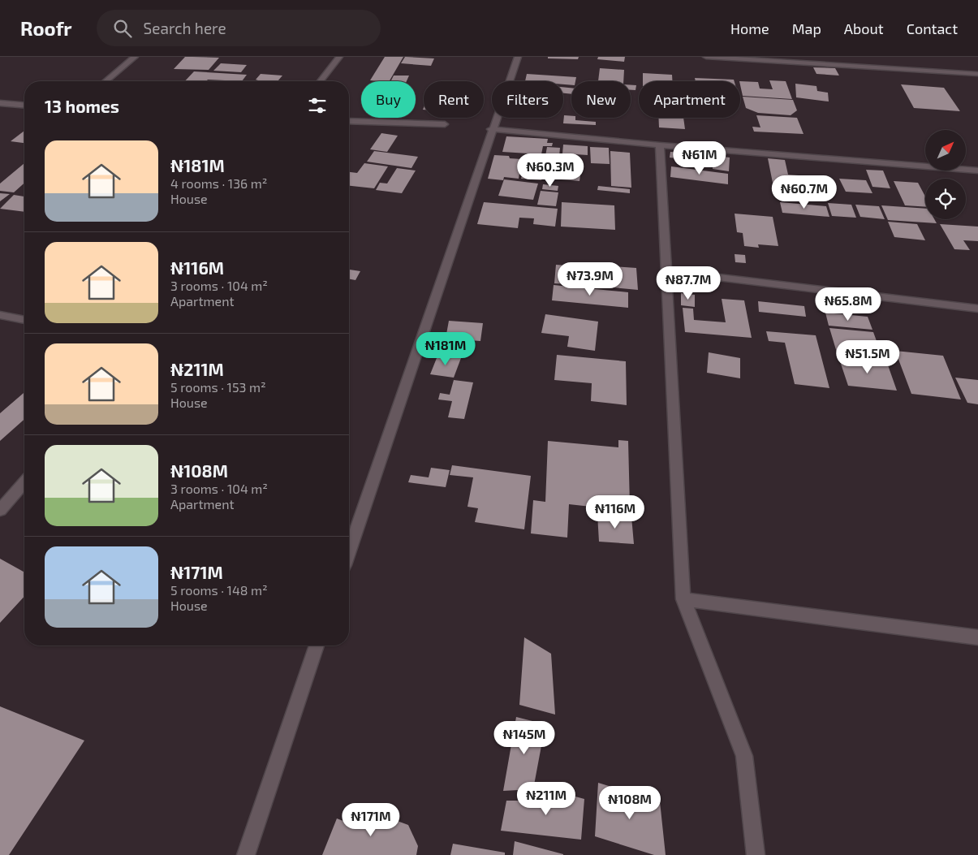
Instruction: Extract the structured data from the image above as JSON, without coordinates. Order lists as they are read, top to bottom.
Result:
{
  "north": "top right",
  "page": {
    "header": "Roofr",
    "search": "Search here",
    "nav": [
      "Home",
      "Map",
      "About",
      "Contact"
    ],
    "chip": [
      "Buy",
      "Rent",
      "Filters",
      "New",
      "Apartment"
    ],
    "heading": "13 homes",
    "list": [
      {
        "name": "₦181M",
        "note": "4 rooms · 136 m² · House"
      },
      {
        "name": "₦116M",
        "note": "3 rooms · 104 m² · Apartment"
      },
      {
        "name": "₦211M",
        "note": "5 rooms · 153 m² · House"
      },
      {
        "name": "₦108M",
        "note": "3 rooms · 104 m² · Apartment"
      },
      {
        "name": "₦171M",
        "note": "5 rooms · 148 m² · House"
      }
    ],
    "price": [
      "₦61M",
      "₦60.3M",
      "₦60.7M",
      "₦73.9M",
      "₦87.7M",
      "₦65.8M",
      "₦181M",
      "₦51.5M",
      "₦116M",
      "₦145M",
      "₦211M",
      "₦108M",
      "₦171M"
    ]
  }
}
